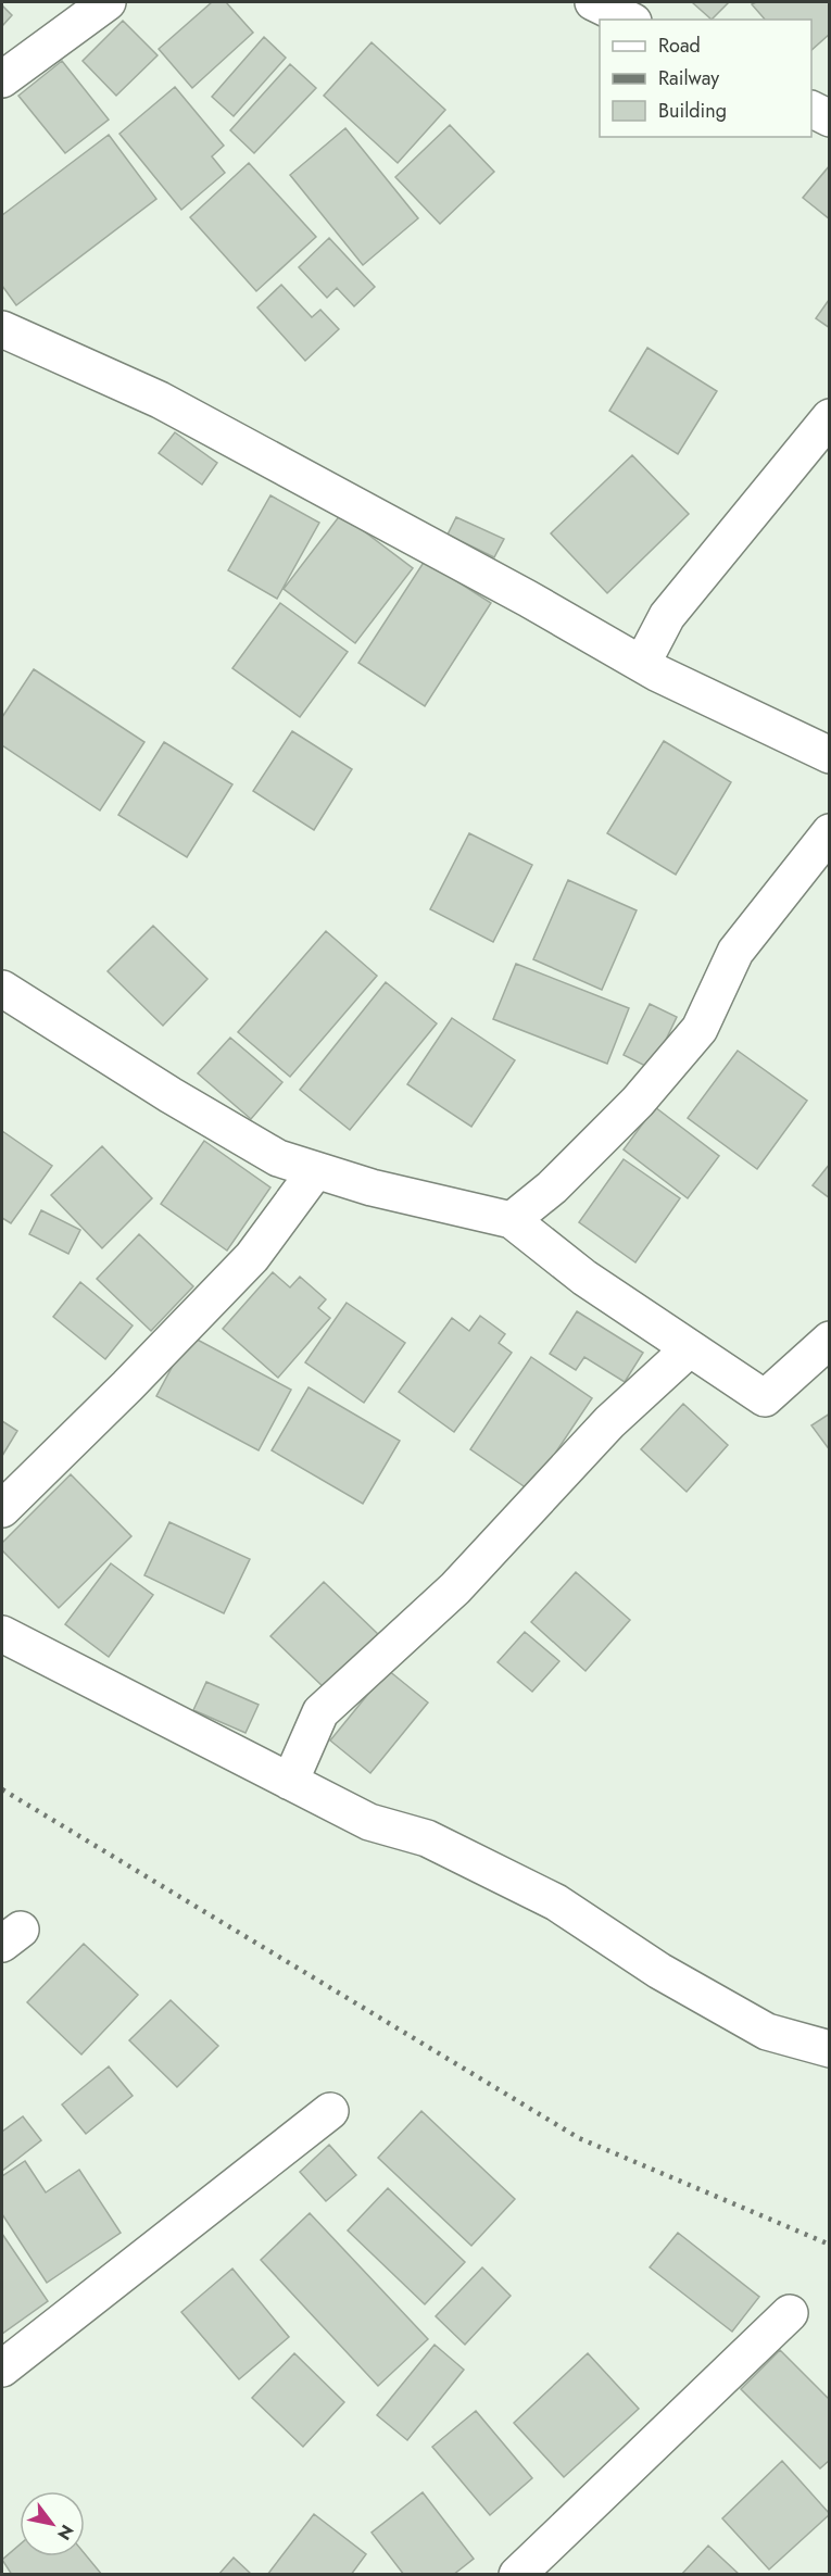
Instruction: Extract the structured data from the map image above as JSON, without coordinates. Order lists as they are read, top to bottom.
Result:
{
  "legend": ["Road", "Railway", "Building"],
  "north": "bottom right"
}
